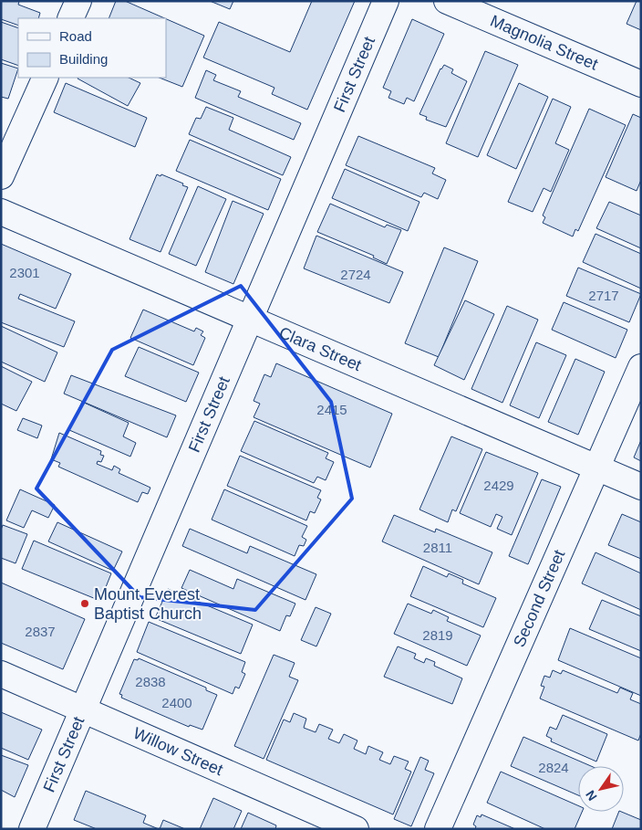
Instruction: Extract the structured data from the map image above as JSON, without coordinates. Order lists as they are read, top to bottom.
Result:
{
  "streets": {
    "street": [
      "Magnolia Street",
      "First Street",
      "Clara Street",
      "Second Street",
      "Willow Street"
    ]
  },
  "crossings": [
    ["First Street", "Clara Street"],
    ["First Street", "Willow Street"],
    ["Clara Street", "Second Street"]
  ],
  "places": ["Mount Everest Baptist Church"],
  "house_numbers": [
    "2301",
    "2724",
    "2717",
    "2415",
    "2429",
    "2811",
    "2837",
    "2819",
    "2838",
    "2400",
    "2824"
  ],
  "legend": ["Road", "Building"],
  "north": "bottom left"
}
